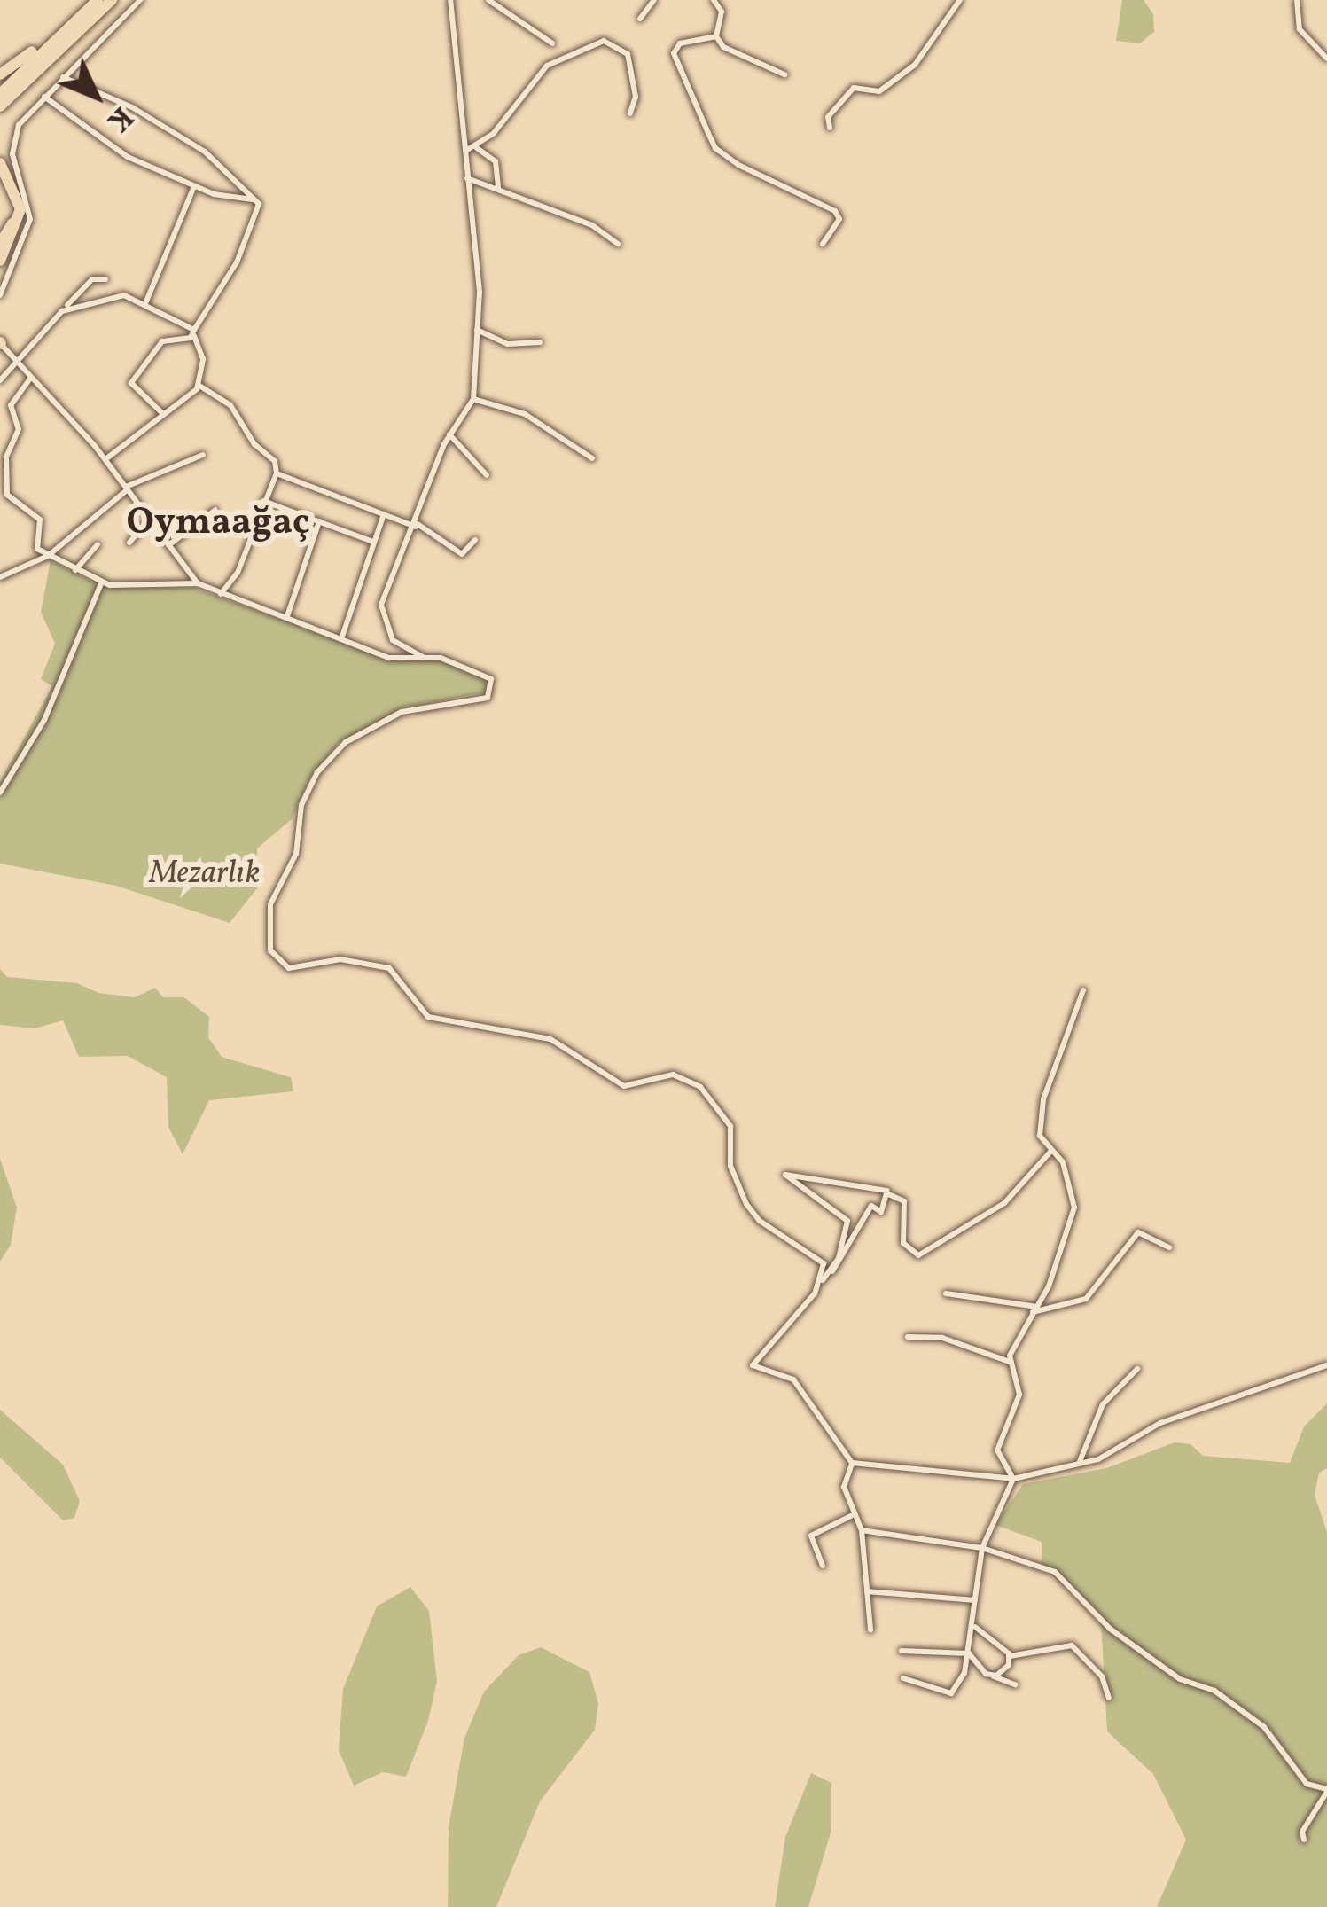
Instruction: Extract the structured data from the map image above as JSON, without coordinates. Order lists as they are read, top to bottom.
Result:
{
  "districts": ["Oymaağaç"],
  "parks": ["Mezarlık"],
  "north": "bottom right"
}
